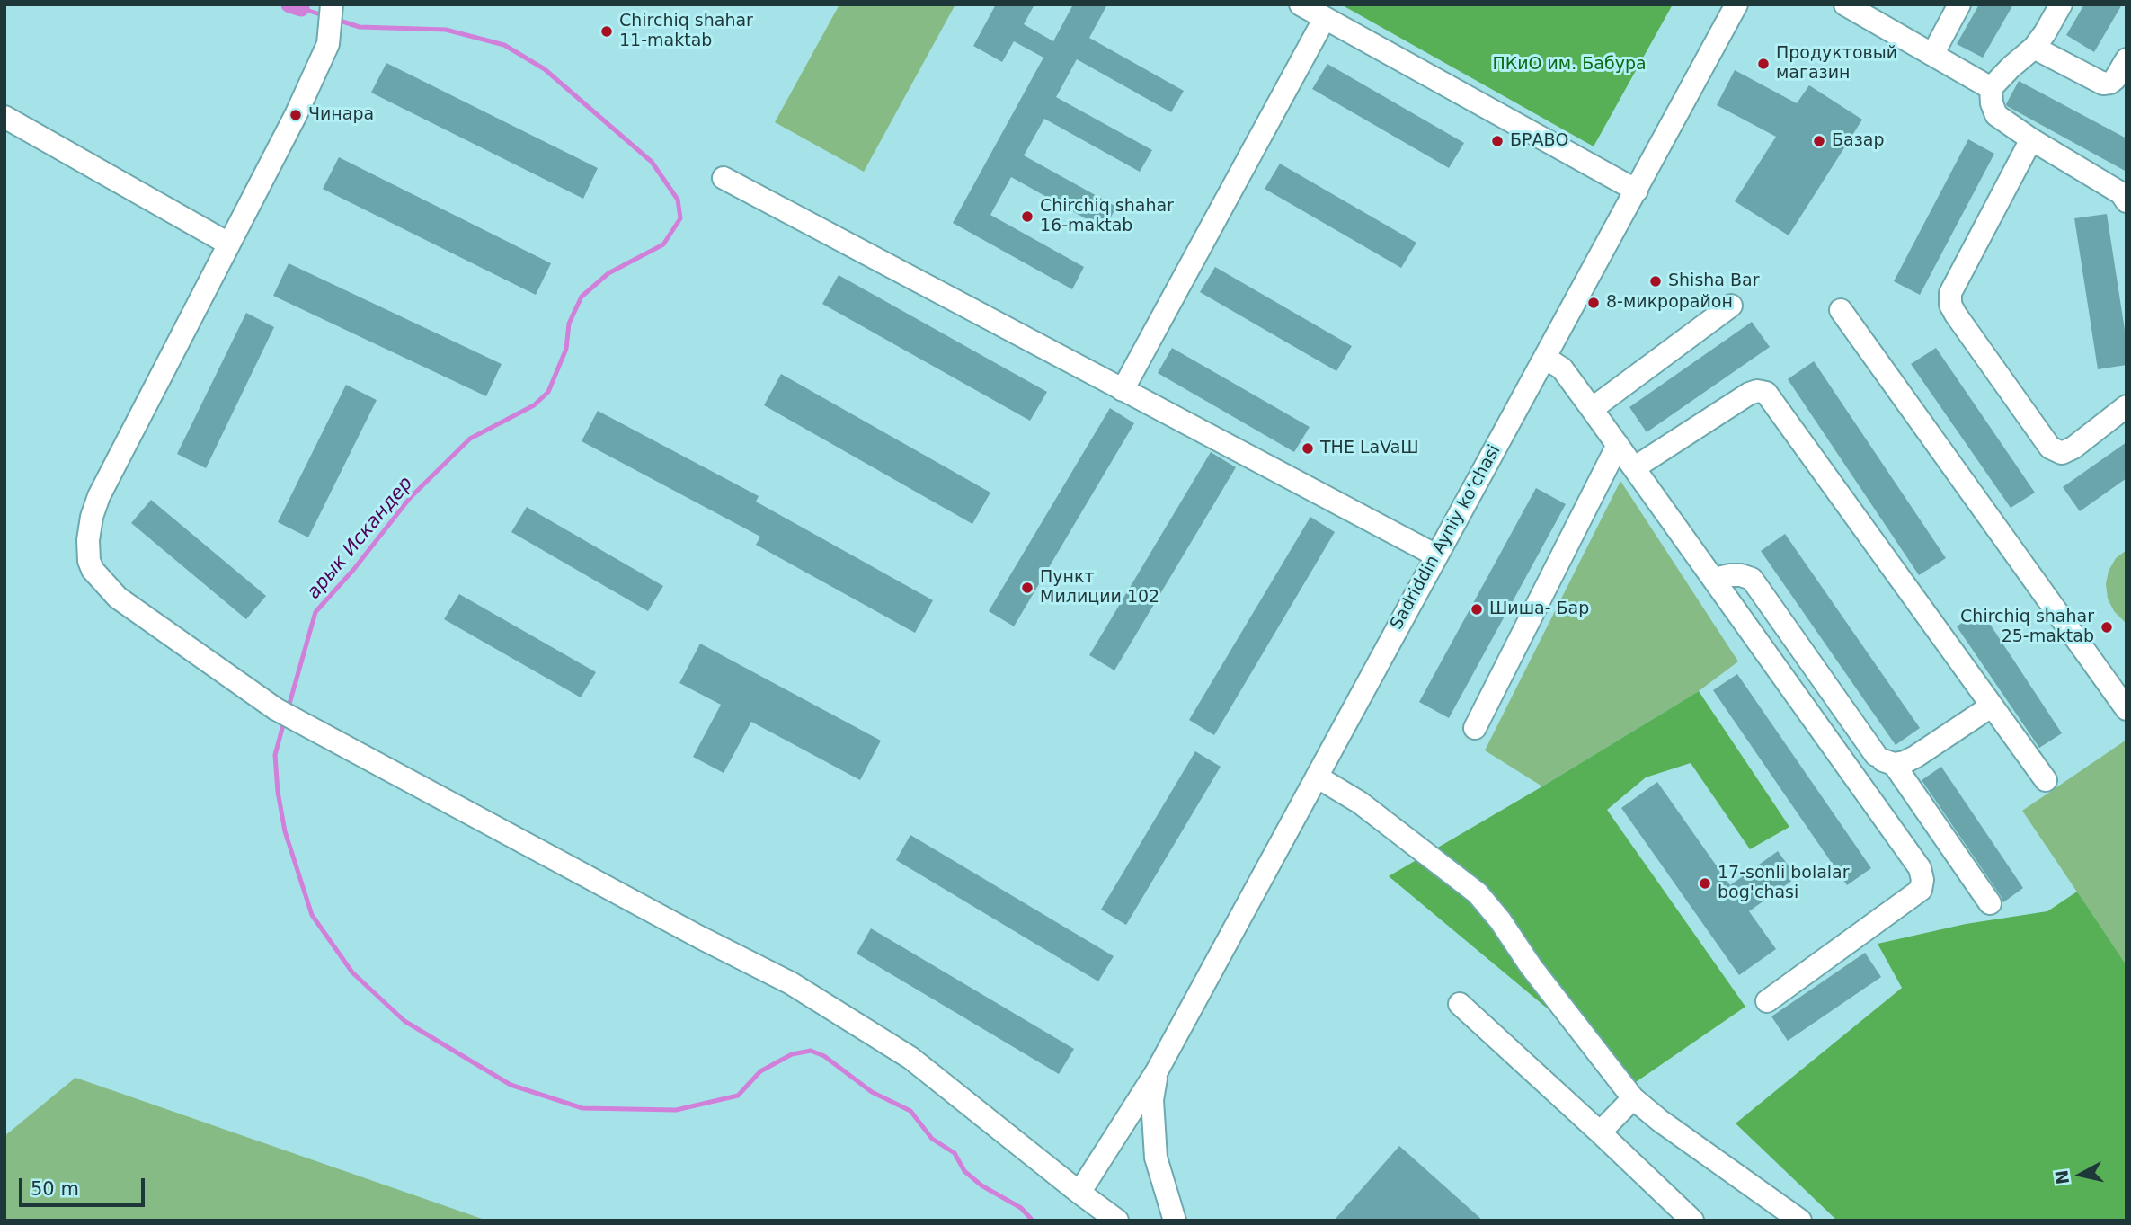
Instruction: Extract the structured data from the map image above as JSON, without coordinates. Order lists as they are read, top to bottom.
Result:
{
  "streets": {
    "street": ["Sadriddin Ayniy ko‘chasi"]
  },
  "water": ["арык Искандер"],
  "parks": ["ПКиО им. Бабура"],
  "places": [
    "Chirchiq shahar 11-maktab",
    "Продуктовый магазин",
    "Чинара",
    "БРАВО",
    "Базар",
    "Chirchiq shahar 16-maktab",
    "Shisha Bar",
    "8-микрорайон",
    "THE LaVaШ",
    "Пункт Милиции 102",
    "Шиша- Бар",
    "Chirchiq shahar 25-maktab",
    "17-sonli bolalar bog'chasi"
  ],
  "scale_bar": "50 m",
  "north": "left"
}
